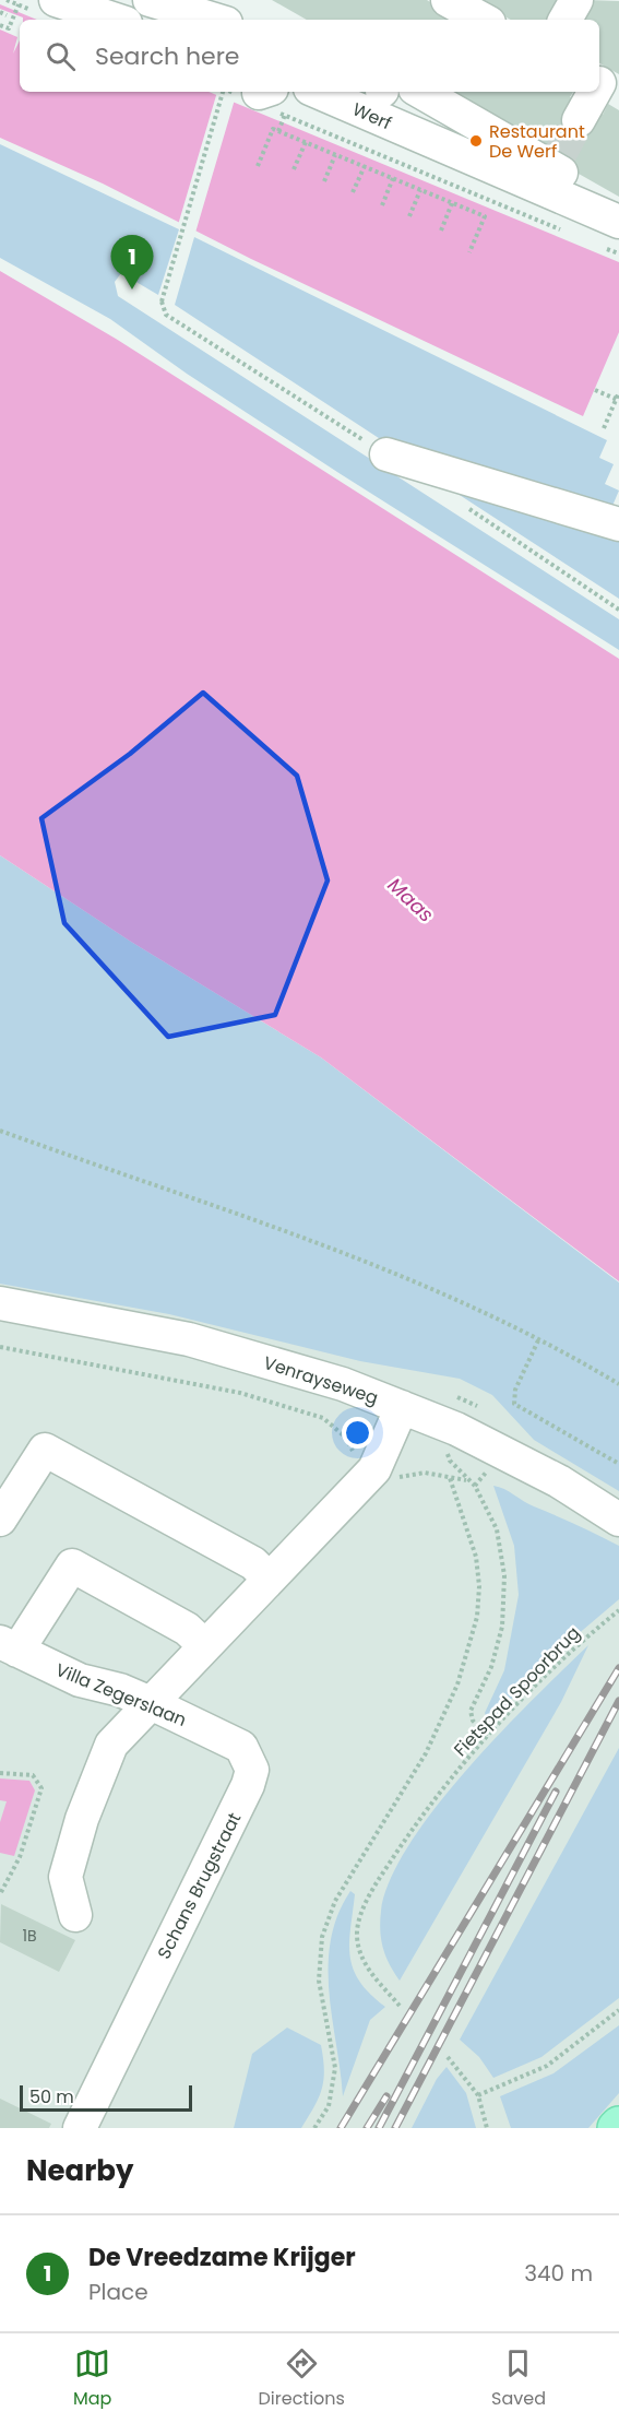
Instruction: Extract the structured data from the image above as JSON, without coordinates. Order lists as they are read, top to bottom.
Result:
{
  "streets": {
    "street": [
      "Werf",
      "Venrayseweg",
      "Villa Zegerslaan",
      "Schans Brugstraat"
    ],
    "path": ["Fietspad Spoorbrug"]
  },
  "crossings": [
    ["Villa Zegerslaan", "Schans Brugstraat"]
  ],
  "water": ["Maas"],
  "places": ["Restaurant De Werf"],
  "house_numbers": ["1B"],
  "scale_bar": "50 m",
  "page": {
    "search": "Search here",
    "pins": "1",
    "scale": "50 m",
    "heading": "Nearby",
    "list": [
      {
        "mark": "1",
        "name": "De Vreedzame Krijger",
        "note": "Place",
        "value": "340 m"
      }
    ],
    "nav": ["Map", "Directions", "Saved"]
  }
}
